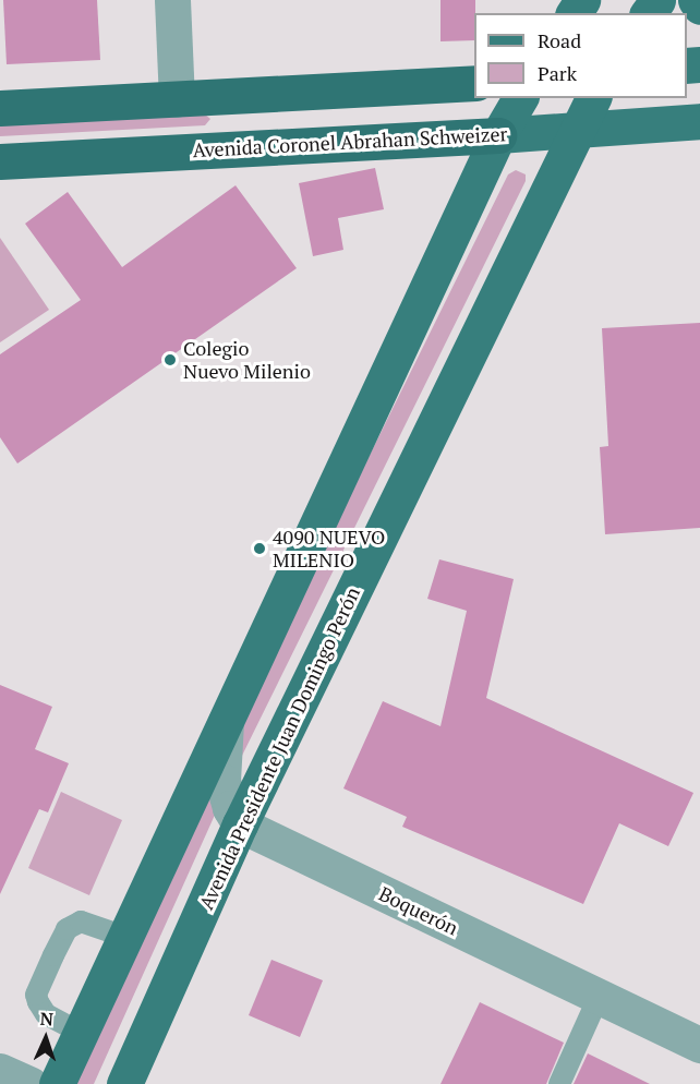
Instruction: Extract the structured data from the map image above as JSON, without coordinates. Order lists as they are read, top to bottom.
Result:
{
  "streets": {
    "highway": ["Avenida Coronel Abrahan Schweizer"],
    "main road": ["Avenida Presidente Juan Domingo Perón"],
    "street": ["Boquerón"]
  },
  "crossings": [
    ["Avenida Coronel Abrahan Schweizer", "Avenida Presidente Juan Domingo Perón"],
    ["Avenida Presidente Juan Domingo Perón", "Boquerón"]
  ],
  "places": ["Colegio Nuevo Milenio", "4090 NUEVO MILENIO"],
  "legend": ["Road", "Park"],
  "north": "top"
}
